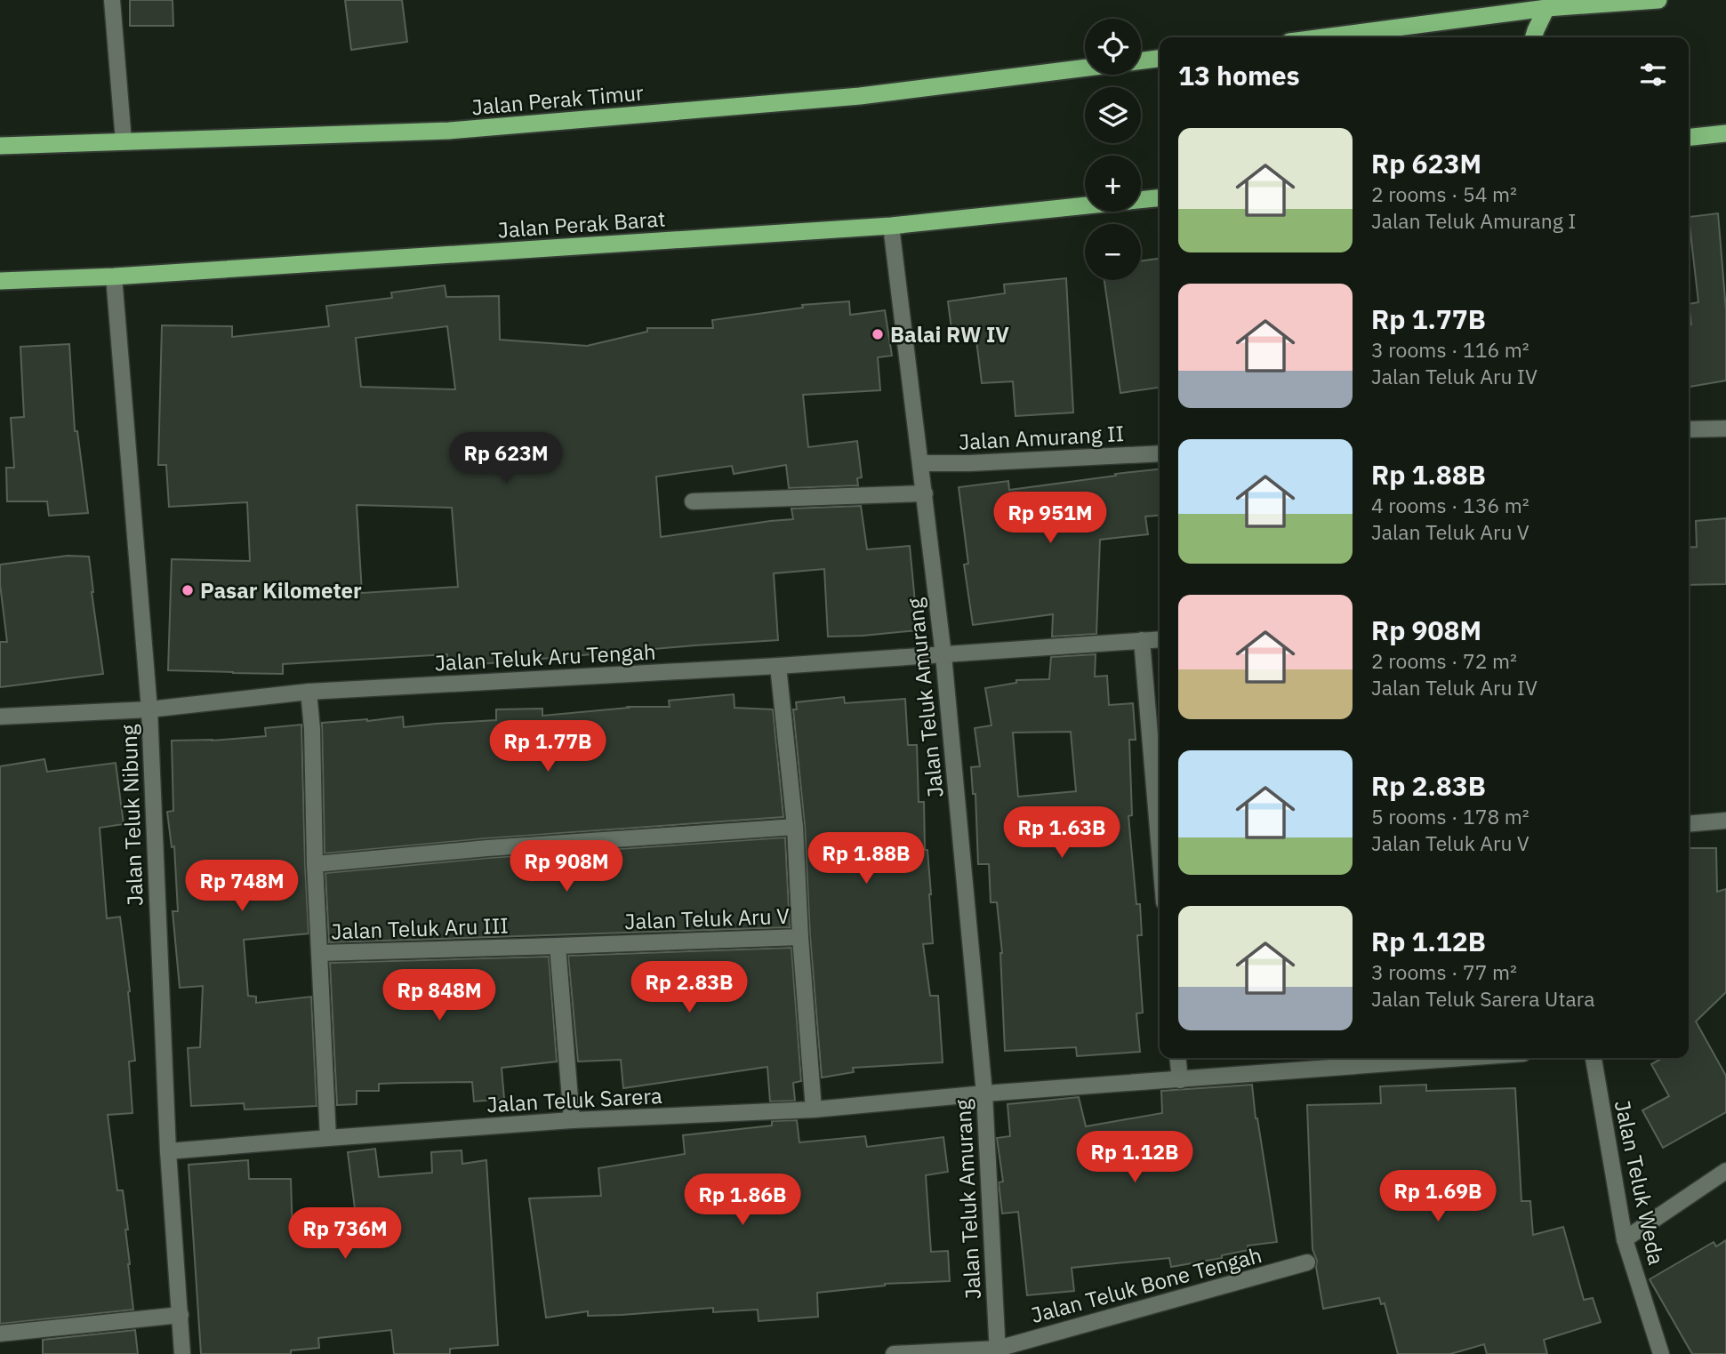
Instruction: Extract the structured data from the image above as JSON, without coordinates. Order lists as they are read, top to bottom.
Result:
{
  "streets": {
    "highway": ["Jalan Perak Timur", "Jalan Perak Barat"],
    "street": [
      "Jalan Amurang II",
      "Jalan Teluk Aru Tengah",
      "Jalan Teluk Amurang",
      "Jalan Teluk Nibung",
      "Jalan Teluk Aru V",
      "Jalan Teluk Aru III",
      "Jalan Teluk Sarera",
      "Jalan Teluk Weda",
      "Jalan Teluk Bone Tengah"
    ]
  },
  "crossings": [
    ["Jalan Perak Barat", "Jalan Teluk Amurang"],
    ["Jalan Perak Barat", "Jalan Teluk Nibung"],
    ["Jalan Amurang II", "Jalan Teluk Amurang"],
    ["Jalan Teluk Aru Tengah", "Jalan Teluk Amurang"],
    ["Jalan Teluk Aru Tengah", "Jalan Teluk Nibung"],
    ["Jalan Teluk Aru Tengah", "Jalan Teluk Aru V"],
    ["Jalan Teluk Amurang", "Jalan Teluk Sarera"],
    ["Jalan Teluk Amurang", "Jalan Teluk Bone Tengah"],
    ["Jalan Teluk Nibung", "Jalan Teluk Sarera"],
    ["Jalan Teluk Aru V", "Jalan Teluk Aru III"],
    ["Jalan Teluk Aru III", "Jalan Teluk Sarera"]
  ],
  "places": ["Balai RW IV", "Pasar Kilometer"],
  "page": {
    "map_buttons": ["+", "−"],
    "heading": "13 homes",
    "list": [
      {
        "name": "Rp 623M",
        "note": "2 rooms · 54 m² · Jalan Teluk Amurang I"
      },
      {
        "name": "Rp 1.77B",
        "note": "3 rooms · 116 m² · Jalan Teluk Aru IV"
      },
      {
        "name": "Rp 1.88B",
        "note": "4 rooms · 136 m² · Jalan Teluk Aru V"
      },
      {
        "name": "Rp 908M",
        "note": "2 rooms · 72 m² · Jalan Teluk Aru IV"
      },
      {
        "name": "Rp 2.83B",
        "note": "5 rooms · 178 m² · Jalan Teluk Aru V"
      },
      {
        "name": "Rp 1.12B",
        "note": "3 rooms · 77 m² · Jalan Teluk Sarera Utara"
      }
    ],
    "price": [
      "Rp 623M",
      "Rp 951M",
      "Rp 1.77B",
      "Rp 1.63B",
      "Rp 1.88B",
      "Rp 908M",
      "Rp 748M",
      "Rp 2.83B",
      "Rp 848M",
      "Rp 1.12B",
      "Rp 1.69B",
      "Rp 1.86B",
      "Rp 736M"
    ]
  }
}
